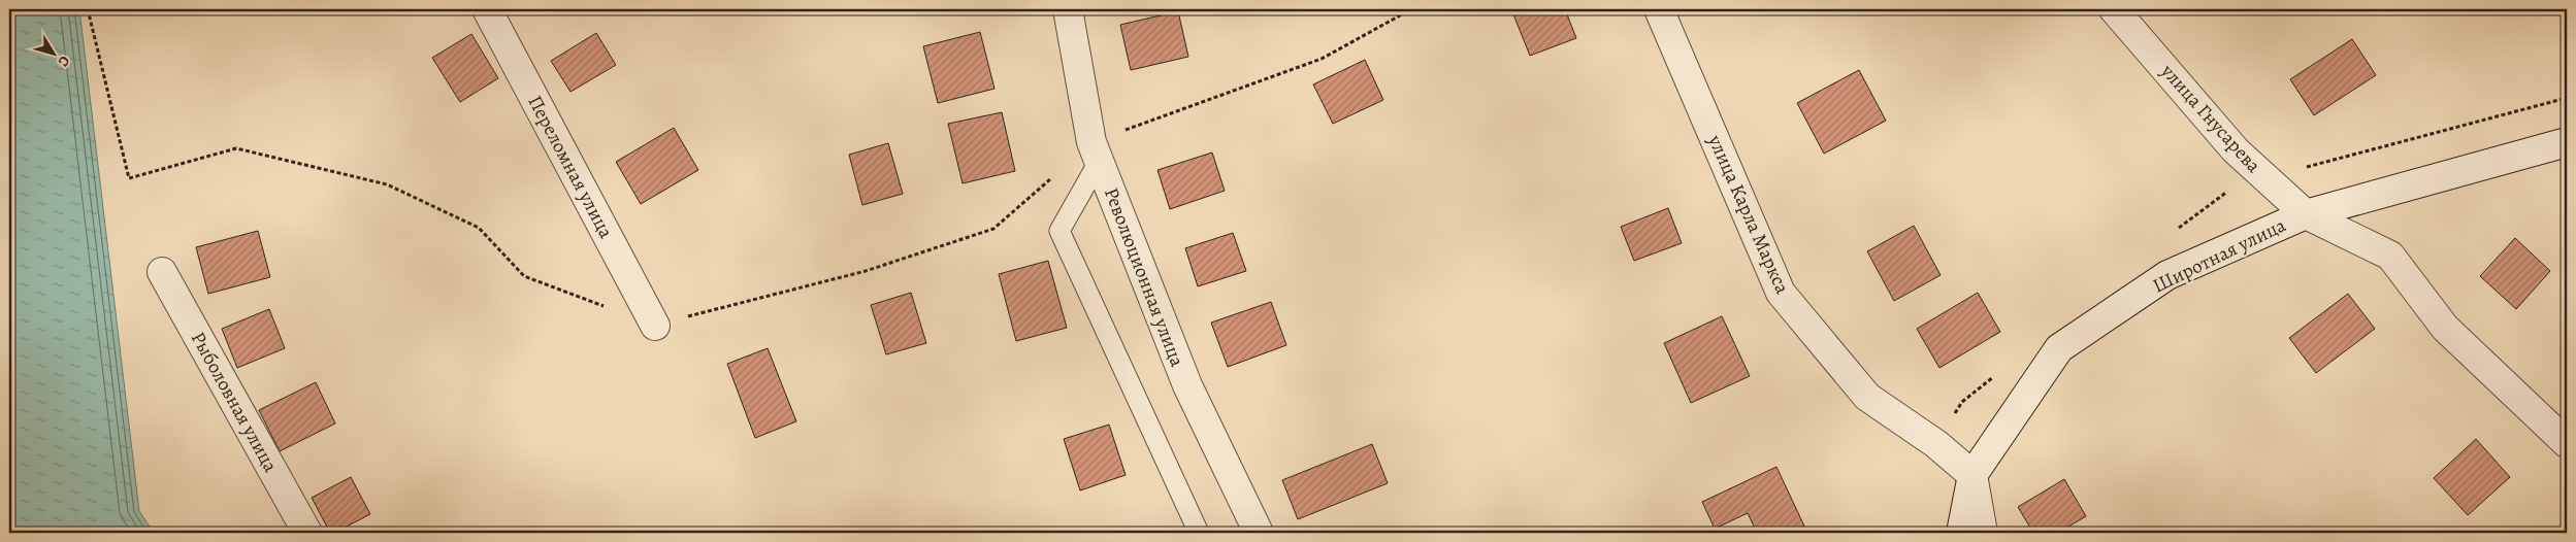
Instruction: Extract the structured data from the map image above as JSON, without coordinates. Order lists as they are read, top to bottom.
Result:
{
  "streets": {
    "street": [
      "улица Гнусарева",
      "Переломная улица",
      "улица Карла Маркса",
      "Широтная улица",
      "Революционная улица",
      "Рыболовная улица"
    ]
  },
  "crossings": [
    ["улица Гнусарева", "Широтная улица"],
    ["улица Карла Маркса", "Широтная улица"]
  ],
  "north": "bottom right"
}
